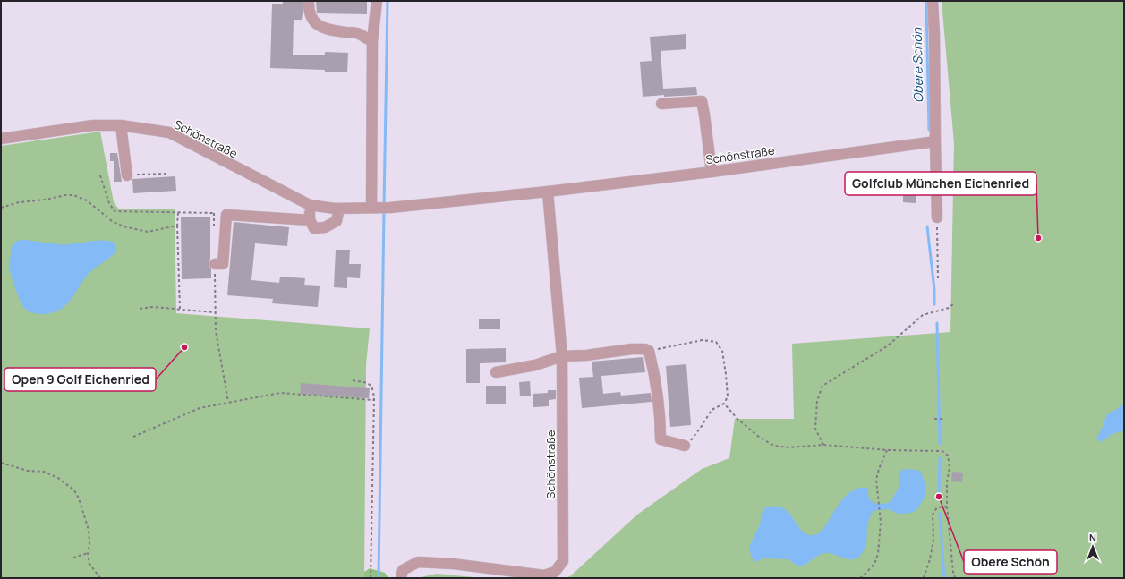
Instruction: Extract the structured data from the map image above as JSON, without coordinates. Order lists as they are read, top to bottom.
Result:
{
  "streets": {
    "street": ["Schönstraße"]
  },
  "water": ["Obere Schön"],
  "places": ["Golfclub München Eichenried", "Open 9 Golf Eichenried", "Obere Schön"],
  "north": "top"
}
